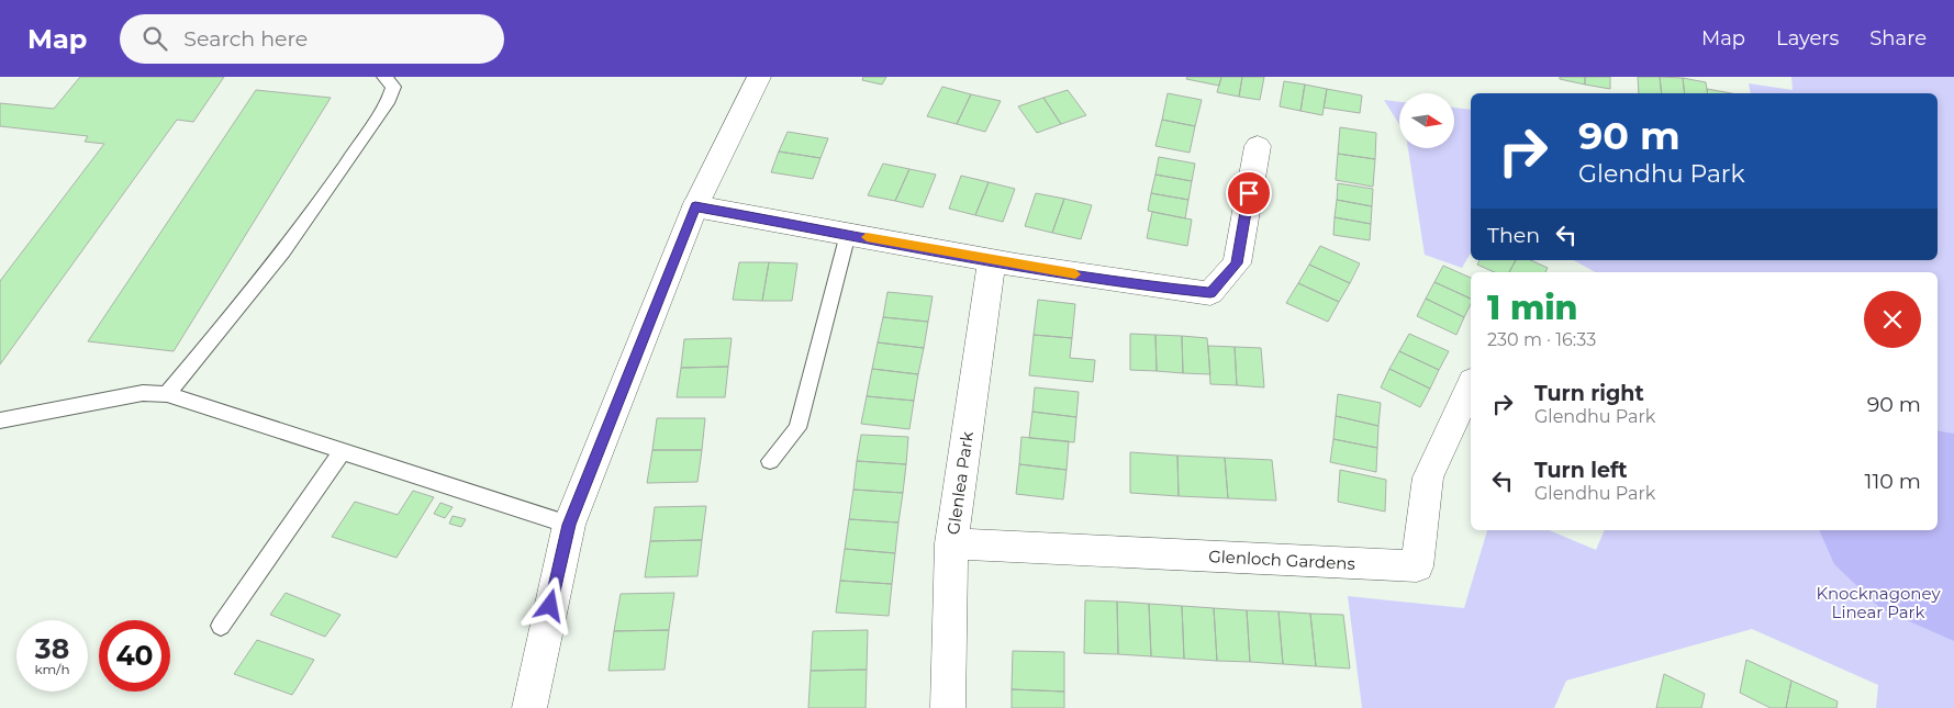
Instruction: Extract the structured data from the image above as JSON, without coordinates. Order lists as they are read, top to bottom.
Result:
{
  "streets": {
    "street": ["Glenlea Park", "Glenloch Gardens"]
  },
  "crossings": [
    ["Glenlea Park", "Glenloch Gardens"]
  ],
  "parks": ["Knocknagoney Linear Park"],
  "north": "right",
  "page": {
    "header": "Map",
    "search": "Search here",
    "nav": ["Map", "Layers", "Share"],
    "turn": ["90 m", "Glendhu Park"],
    "then": "Then",
    "heading": ["1 min", "230 m · 16:33"],
    "list": [
      {
        "name": "Turn right",
        "note": "Glendhu Park",
        "value": "90 m"
      },
      {
        "name": "Turn left",
        "note": "Glendhu Park",
        "value": "110 m"
      }
    ],
    "speed": "38 km/h",
    "limit": "40"
  }
}
